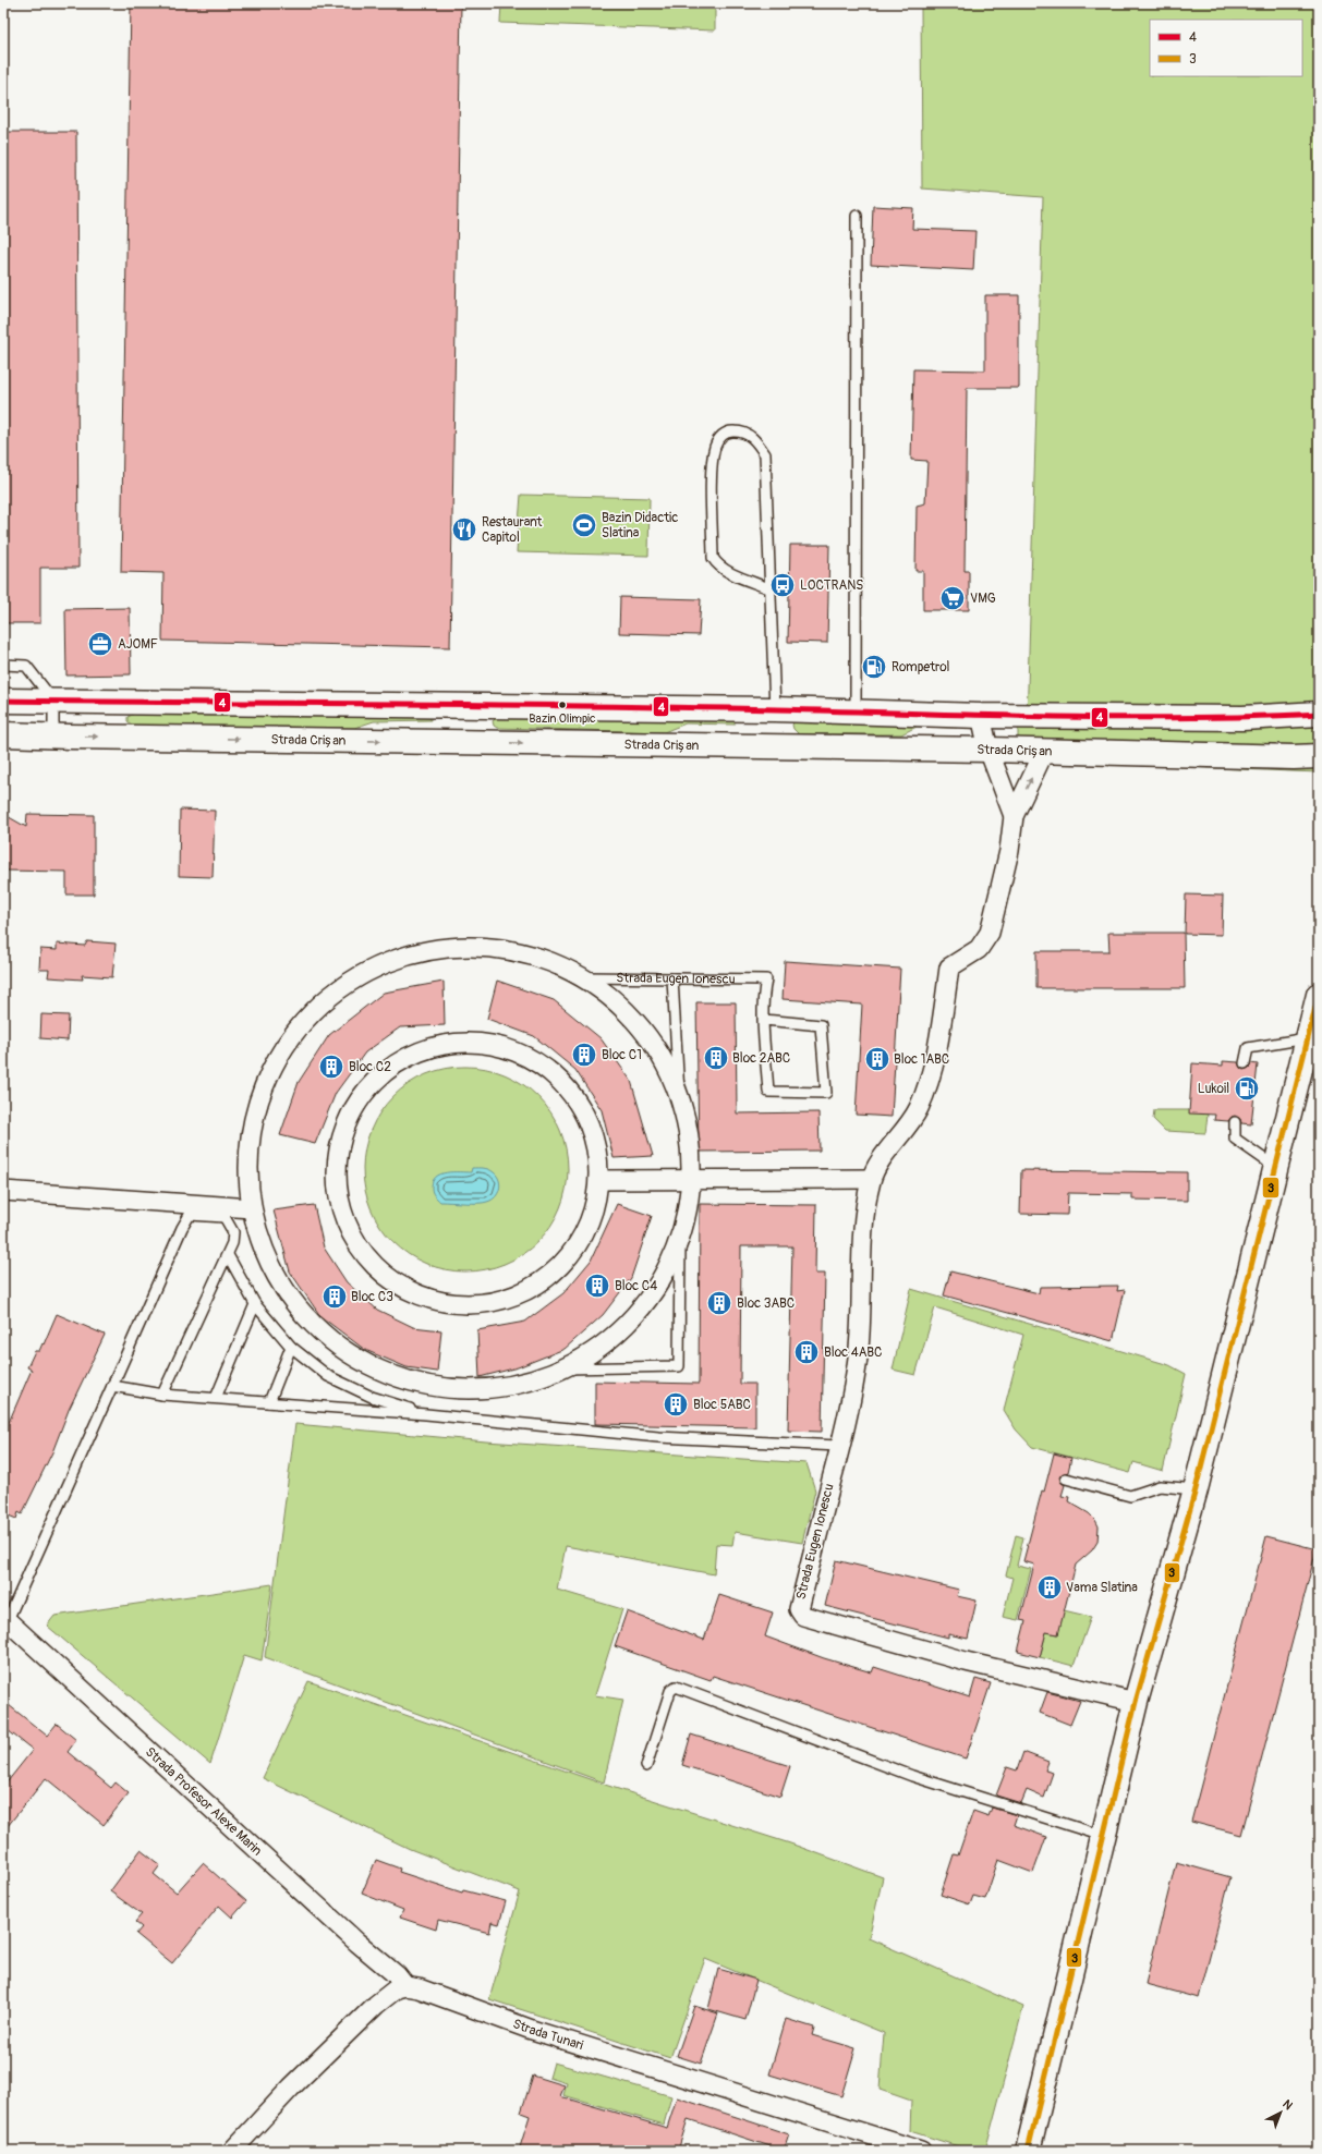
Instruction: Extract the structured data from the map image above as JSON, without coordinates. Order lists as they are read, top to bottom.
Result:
{
  "streets": {
    "main road": ["Strada Crișan"],
    "street": ["Strada Eugen Ionescu", "Strada Profesor Alexe Marin", "Strada Tunari"]
  },
  "crossings": [
    ["Strada Crișan", "Strada Eugen Ionescu"],
    ["Strada Profesor Alexe Marin", "Strada Tunari"]
  ],
  "places": {
    "sports": ["Bazin Didactic Slatina"],
    "restaurant": ["Restaurant Capitol"],
    "bus stop": ["LOCTRANS"],
    "supermarket": ["VMG"],
    "office": ["AJOMF"],
    "fuel station": ["Rompetrol", "Lukoil"],
    "other": ["Bazin Olimpic"],
    "building": [
      "Bloc C1",
      "Bloc 2ABC",
      "Bloc 1ABC",
      "Bloc C2",
      "Bloc C4",
      "Bloc C3",
      "Bloc 3ABC",
      "Bloc 4ABC",
      "Bloc 5ABC",
      "Vama Slatina"
    ]
  },
  "lines": ["transit line 4", "transit line 3"],
  "legend": ["4", "3"],
  "north": "top right"
}
